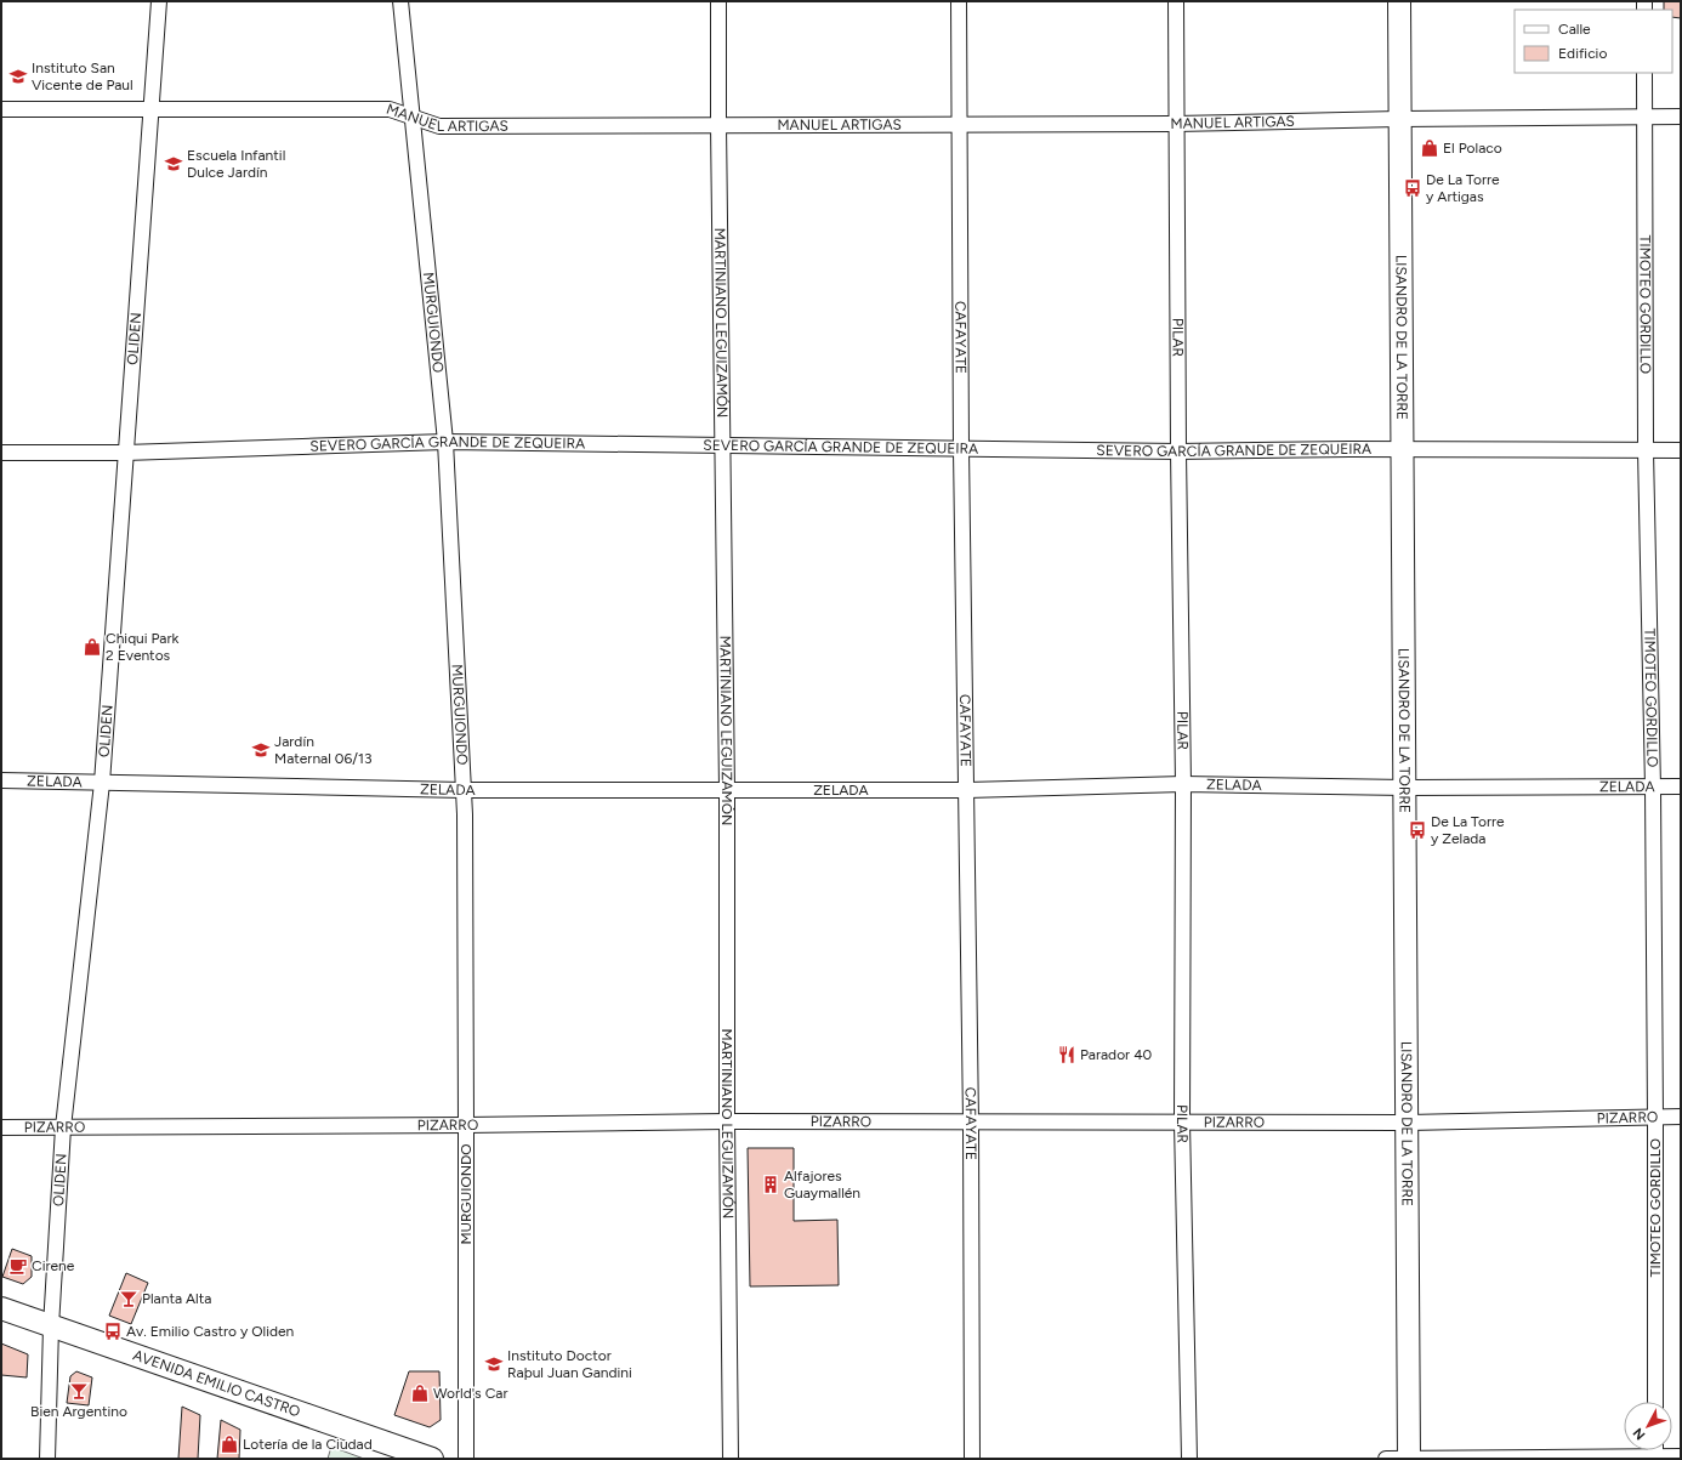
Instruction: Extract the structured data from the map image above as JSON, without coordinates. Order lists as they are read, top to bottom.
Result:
{
  "streets": {
    "street": [
      "MANUEL ARTIGAS",
      "TIMOTEO GORDILLO",
      "MURGUIONDO",
      "MARTINIANO LEGUIZAMÓN",
      "CAFAYATE",
      "PILAR",
      "LISANDRO DE LA TORRE",
      "OLIDEN",
      "SEVERO GARCÍA GRANDE DE ZEQUEIRA",
      "ZELADA",
      "PIZARRO",
      "AVENIDA EMILIO CASTRO"
    ]
  },
  "crossings": [
    ["MANUEL ARTIGAS", "TIMOTEO GORDILLO"],
    ["MANUEL ARTIGAS", "MURGUIONDO"],
    ["MANUEL ARTIGAS", "MARTINIANO LEGUIZAMÓN"],
    ["MANUEL ARTIGAS", "CAFAYATE"],
    ["MANUEL ARTIGAS", "PILAR"],
    ["MANUEL ARTIGAS", "LISANDRO DE LA TORRE"],
    ["MANUEL ARTIGAS", "OLIDEN"],
    ["TIMOTEO GORDILLO", "SEVERO GARCÍA GRANDE DE ZEQUEIRA"],
    ["TIMOTEO GORDILLO", "ZELADA"],
    ["TIMOTEO GORDILLO", "PIZARRO"],
    ["MURGUIONDO", "SEVERO GARCÍA GRANDE DE ZEQUEIRA"],
    ["MURGUIONDO", "ZELADA"],
    ["MURGUIONDO", "PIZARRO"],
    ["MARTINIANO LEGUIZAMÓN", "SEVERO GARCÍA GRANDE DE ZEQUEIRA"],
    ["MARTINIANO LEGUIZAMÓN", "ZELADA"],
    ["MARTINIANO LEGUIZAMÓN", "PIZARRO"],
    ["CAFAYATE", "SEVERO GARCÍA GRANDE DE ZEQUEIRA"],
    ["CAFAYATE", "ZELADA"],
    ["CAFAYATE", "PIZARRO"],
    ["PILAR", "SEVERO GARCÍA GRANDE DE ZEQUEIRA"],
    ["PILAR", "ZELADA"],
    ["PILAR", "PIZARRO"],
    ["LISANDRO DE LA TORRE", "SEVERO GARCÍA GRANDE DE ZEQUEIRA"],
    ["LISANDRO DE LA TORRE", "ZELADA"],
    ["LISANDRO DE LA TORRE", "PIZARRO"],
    ["OLIDEN", "SEVERO GARCÍA GRANDE DE ZEQUEIRA"],
    ["OLIDEN", "ZELADA"],
    ["OLIDEN", "PIZARRO"],
    ["OLIDEN", "AVENIDA EMILIO CASTRO"]
  ],
  "places": {
    "school or university": [
      "Instituto San Vicente de Paul",
      "Escuela Infantil Dulce Jardín",
      "Jardín Maternal 06/13",
      "Instituto Doctor Raþul Juan Gandini"
    ],
    "shop": [
      "El Polaco",
      "Chiqui Park 2 Eventos",
      "World's Car",
      "Lotería de la Ciudad"
    ],
    "bus stop": ["De La Torre y Artigas", "De La Torre y Zelada", "Av. Emilio Castro y Oliden"],
    "restaurant": ["Parador 40"],
    "building": ["Alfajores Guaymallén"],
    "cafe": ["Cirene"],
    "bar": ["Planta Alta", "Bien Argentino"]
  },
  "legend": ["Calle", "Edificio"],
  "north": "bottom left"
}
